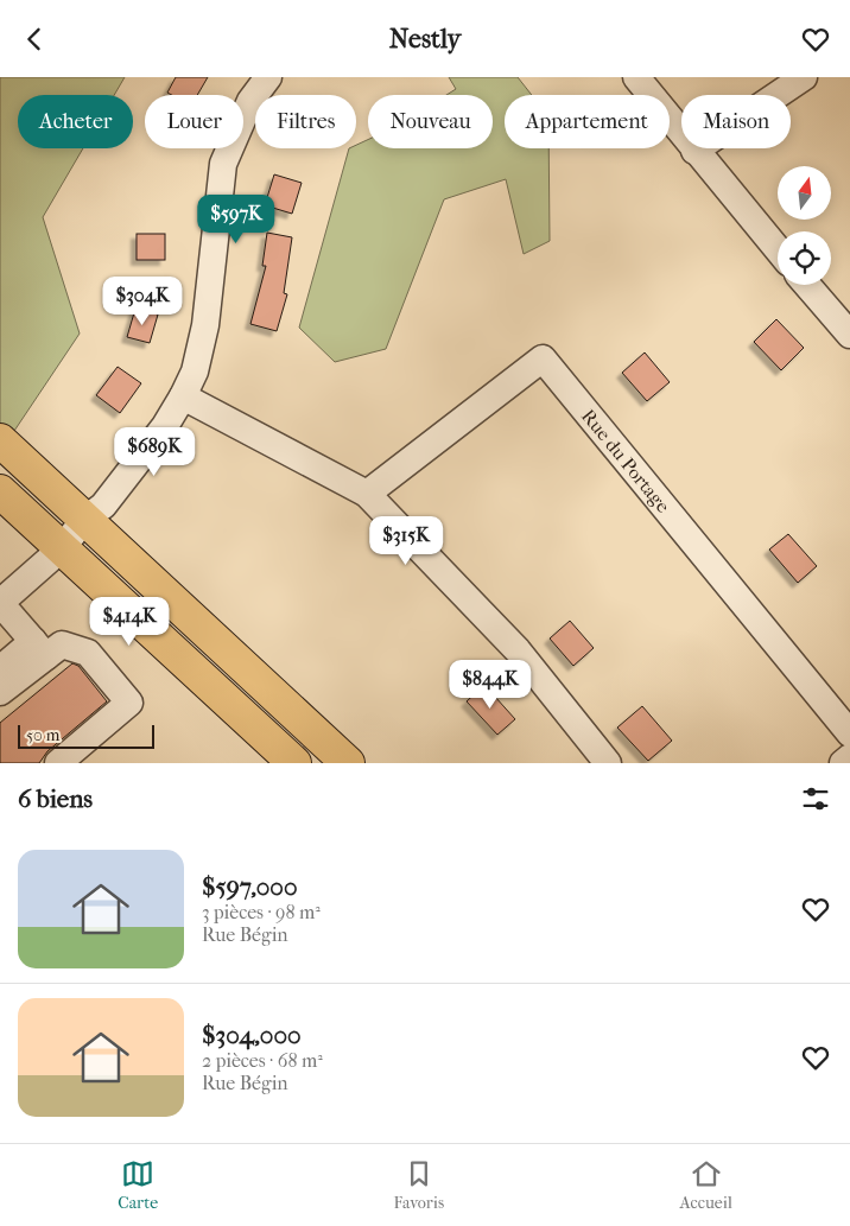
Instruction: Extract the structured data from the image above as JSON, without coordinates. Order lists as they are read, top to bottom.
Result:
{
  "streets": {
    "street": ["Rue du Portage"]
  },
  "scale_bar": "50 m",
  "north": "top",
  "page": {
    "header": "Nestly",
    "chip": [
      "Acheter",
      "Louer",
      "Filtres",
      "Nouveau",
      "Appartement",
      "Maison"
    ],
    "price": [
      "$597K",
      "$304K",
      "$689K",
      "$315K",
      "$414K",
      "$844K"
    ],
    "scale": "50 m",
    "heading": "6 biens",
    "list": [
      {
        "name": "$597,000",
        "note": "3 pièces · 98 m² · Rue Bégin"
      },
      {
        "name": "$304,000",
        "note": "2 pièces · 68 m² · Rue Bégin"
      }
    ],
    "tabs": ["Carte", "Favoris", "Accueil"]
  }
}
